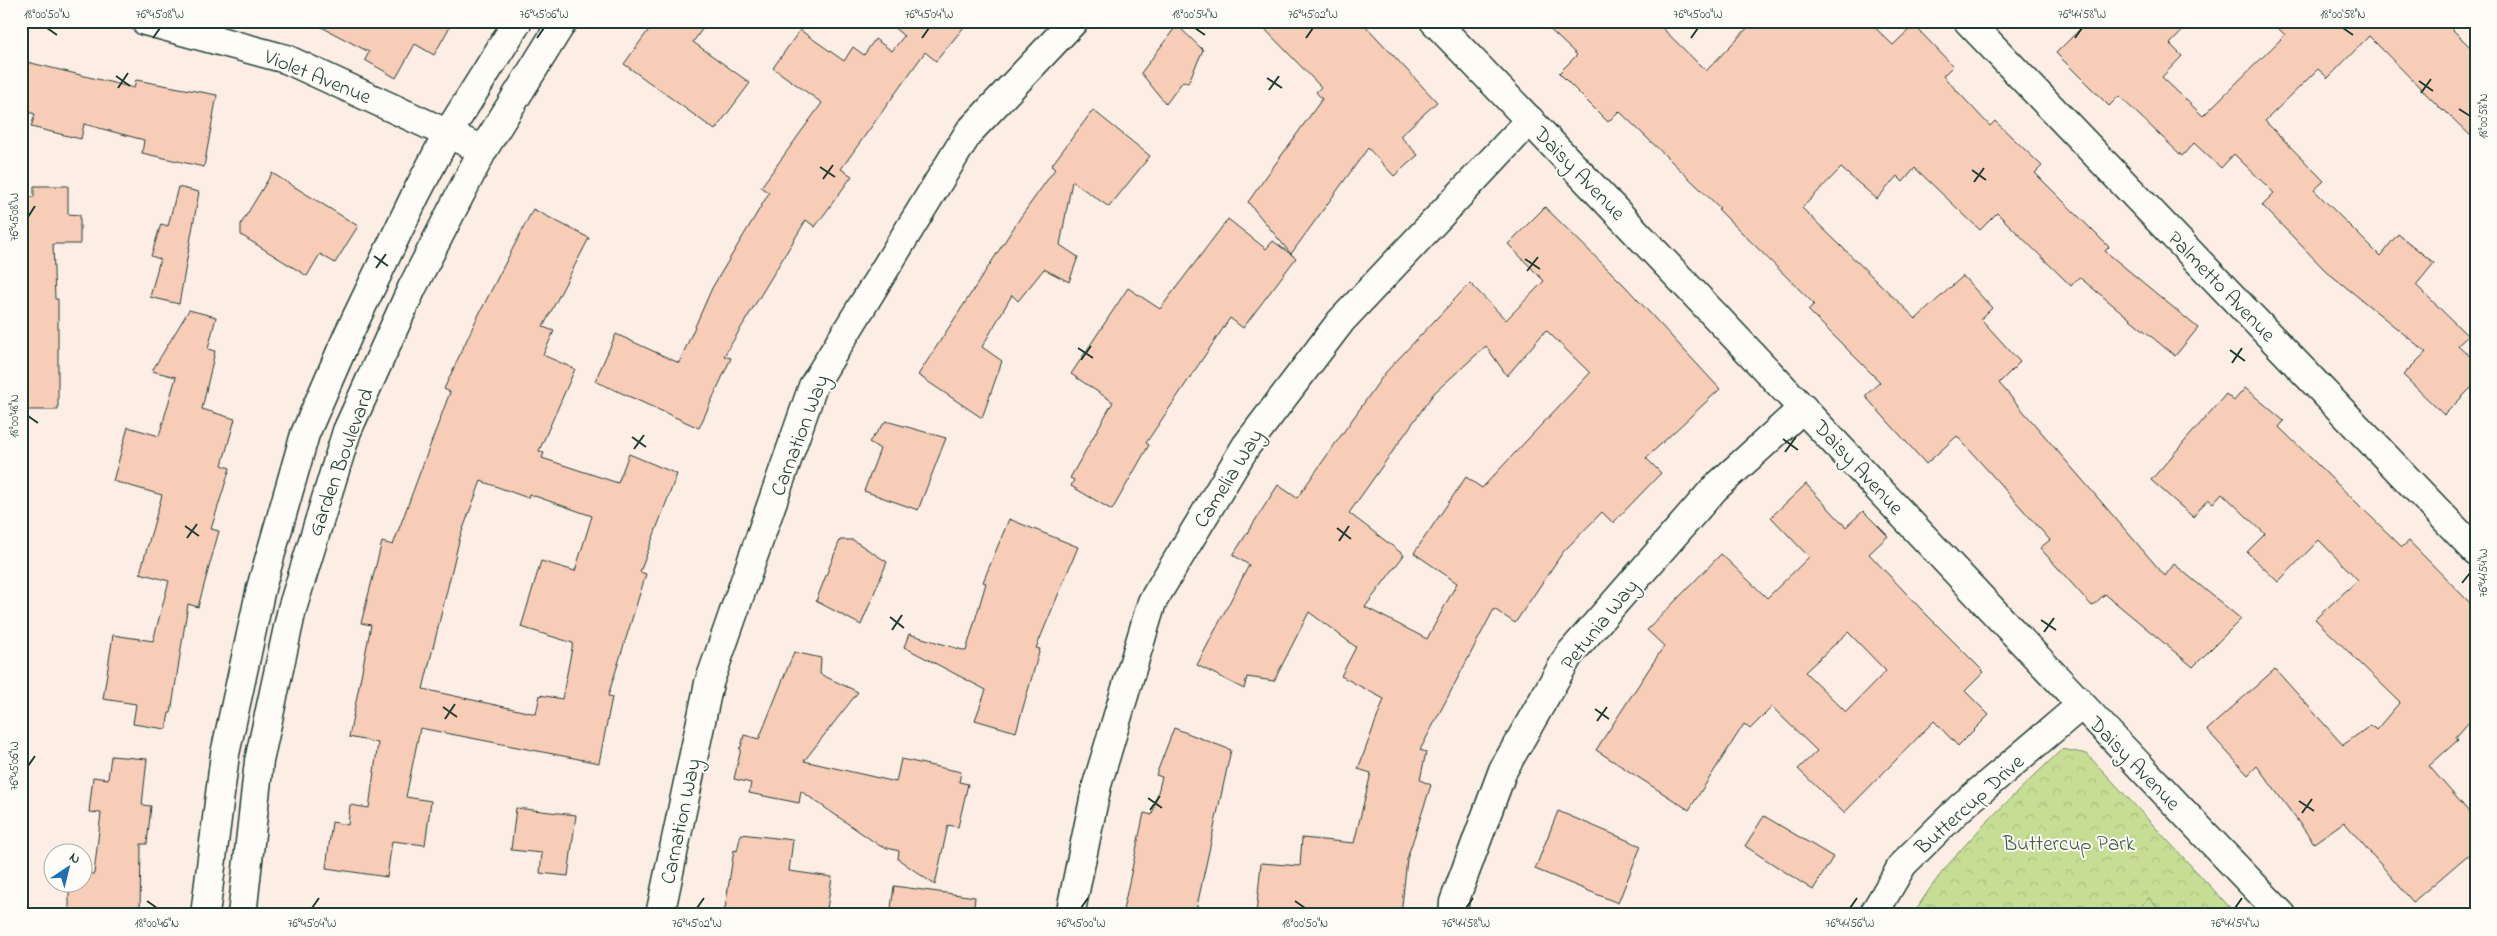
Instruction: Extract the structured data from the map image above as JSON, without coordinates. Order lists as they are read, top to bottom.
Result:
{
  "streets": {
    "street": [
      "Violet Avenue",
      "Daisy Avenue",
      "Palmetto Avenue",
      "Carnation Way",
      "Garden Boulevard",
      "Camelia Way",
      "Petunia Way",
      "Buttercup Drive"
    ]
  },
  "crossings": [
    ["Violet Avenue", "Garden Boulevard"],
    ["Daisy Avenue", "Camelia Way"],
    ["Daisy Avenue", "Petunia Way"],
    ["Daisy Avenue", "Buttercup Drive"]
  ],
  "parks": ["Buttercup Park"],
  "north": "top right",
  "coordinates": [
    "18°00'50\"N",
    "76°45'08\"W",
    "76°45'06\"W",
    "76°45'04\"W",
    "18°00'54\"N",
    "76°45'02\"W",
    "76°45'00\"W",
    "76°44'58\"W",
    "18°00'58\"N",
    "18°00'48\"N",
    "76°44'54\"W",
    "18°00'46\"N",
    "76°44'56\"W"
  ]
}
